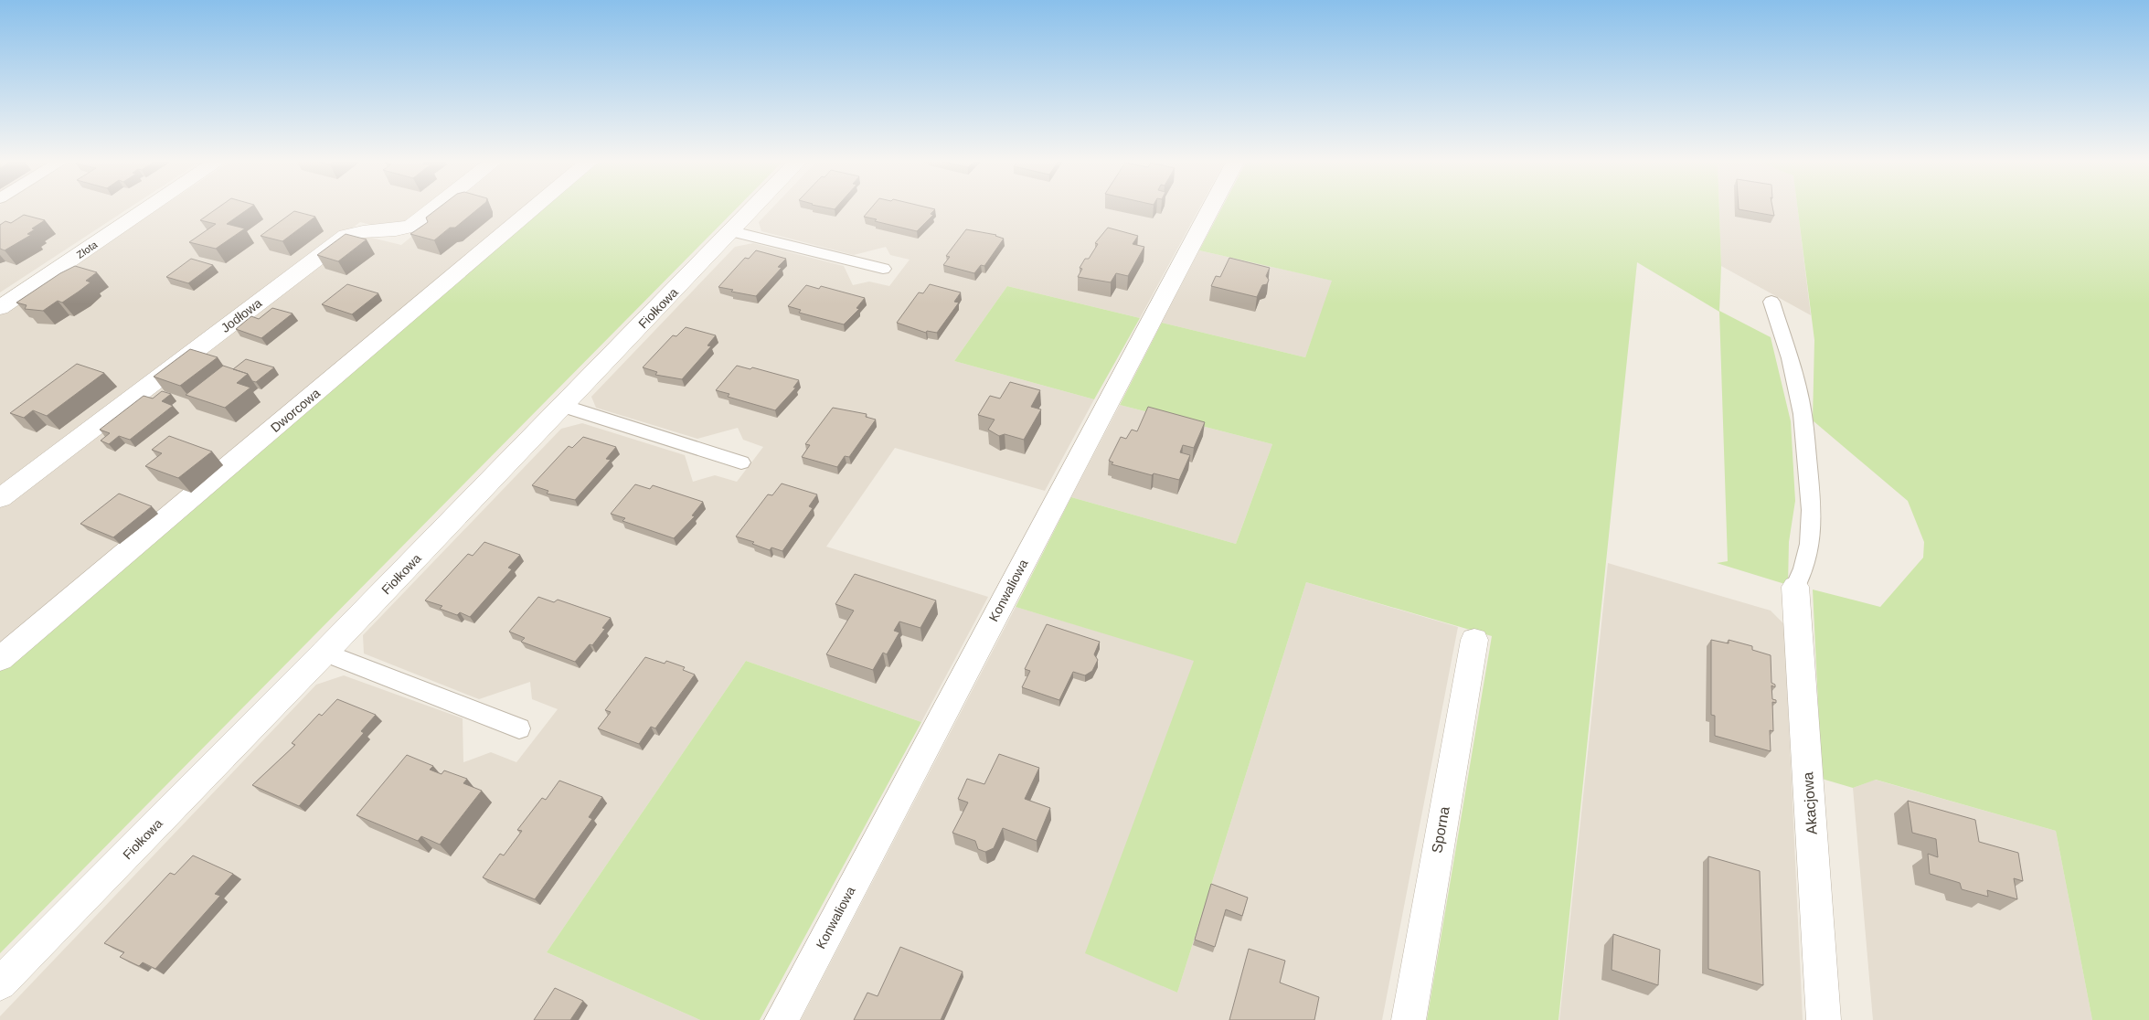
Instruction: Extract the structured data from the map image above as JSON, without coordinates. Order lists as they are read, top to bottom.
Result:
{
  "streets": {
    "street": [
      "Złota",
      "Fiołkowa",
      "Jodłowa",
      "Dworcowa",
      "Konwaliowa",
      "Akacjowa",
      "Sporna"
    ]
  }
}
